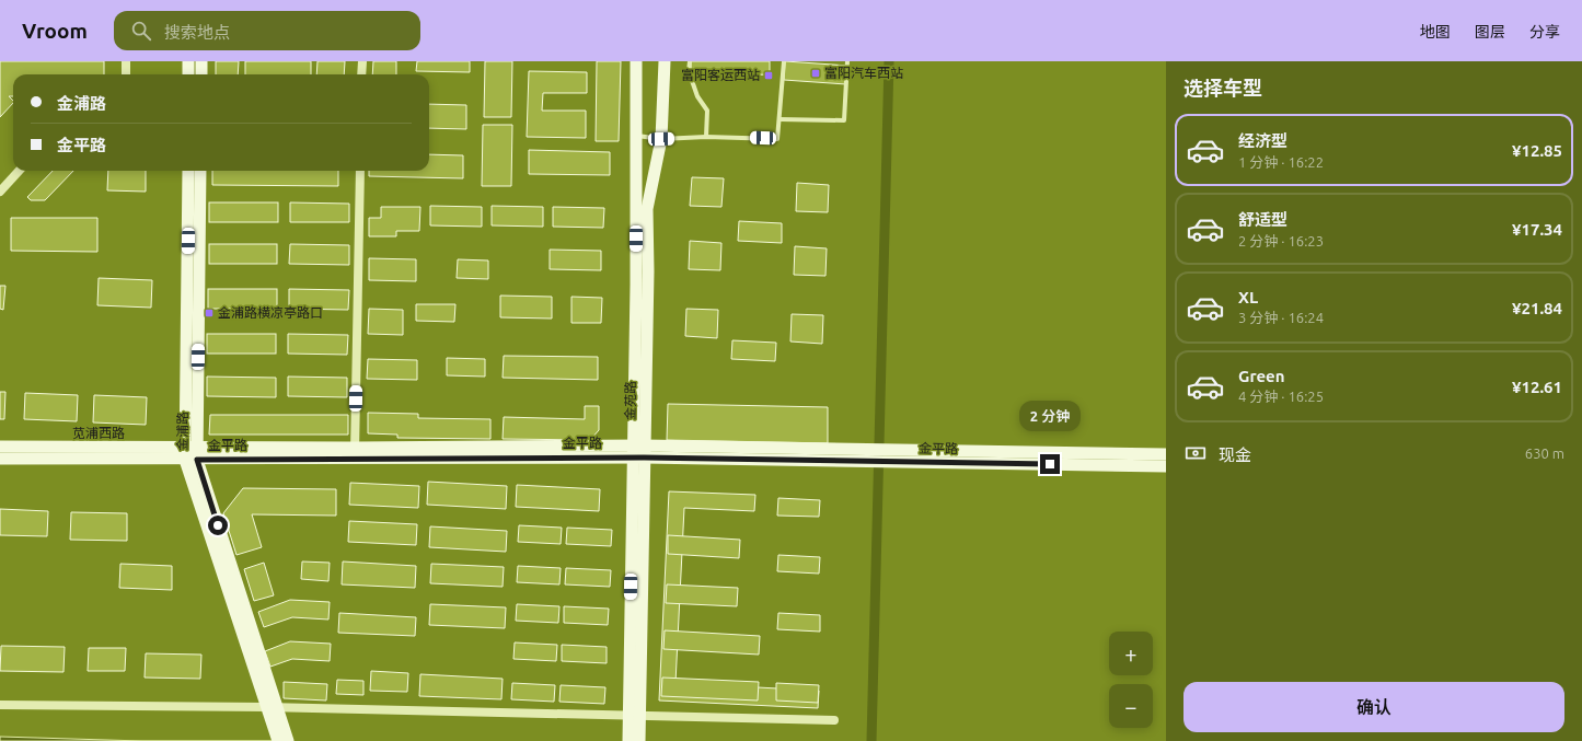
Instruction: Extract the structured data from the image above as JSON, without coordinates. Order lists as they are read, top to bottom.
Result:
{
  "streets": {
    "street": [
      "金苑路",
      "金浦路",
      "苋浦西路",
      "金平路"
    ]
  },
  "crossings": [
    ["金苑路", "金平路"],
    ["金浦路", "苋浦西路"],
    ["金浦路", "金平路"],
    ["苋浦西路", "金平路"]
  ],
  "places": {
    "transit": ["富阳汽车西站", "富阳客运西站", "金浦路横凉亭路口"]
  },
  "page": {
    "header": "Vroom",
    "search": "搜索地点",
    "nav": ["地图", "图层", "分享"],
    "heading": "选择车型",
    "banner": ["金浦路", "金平路"],
    "list": [
      {
        "name": "经济型",
        "note": "1 分钟 · 16:22",
        "value": "¥12.85"
      },
      {
        "name": "舒适型",
        "note": "2 分钟 · 16:23",
        "value": "¥17.34"
      },
      {
        "name": "XL",
        "note": "3 分钟 · 16:24",
        "value": "¥21.84"
      },
      {
        "name": "Green",
        "note": "4 分钟 · 16:25",
        "value": "¥12.61"
      }
    ],
    "bubble": "2 分钟",
    "pay": ["现金", "630 m"],
    "map_buttons": ["+", "−"],
    "buttons": "确认"
  }
}
